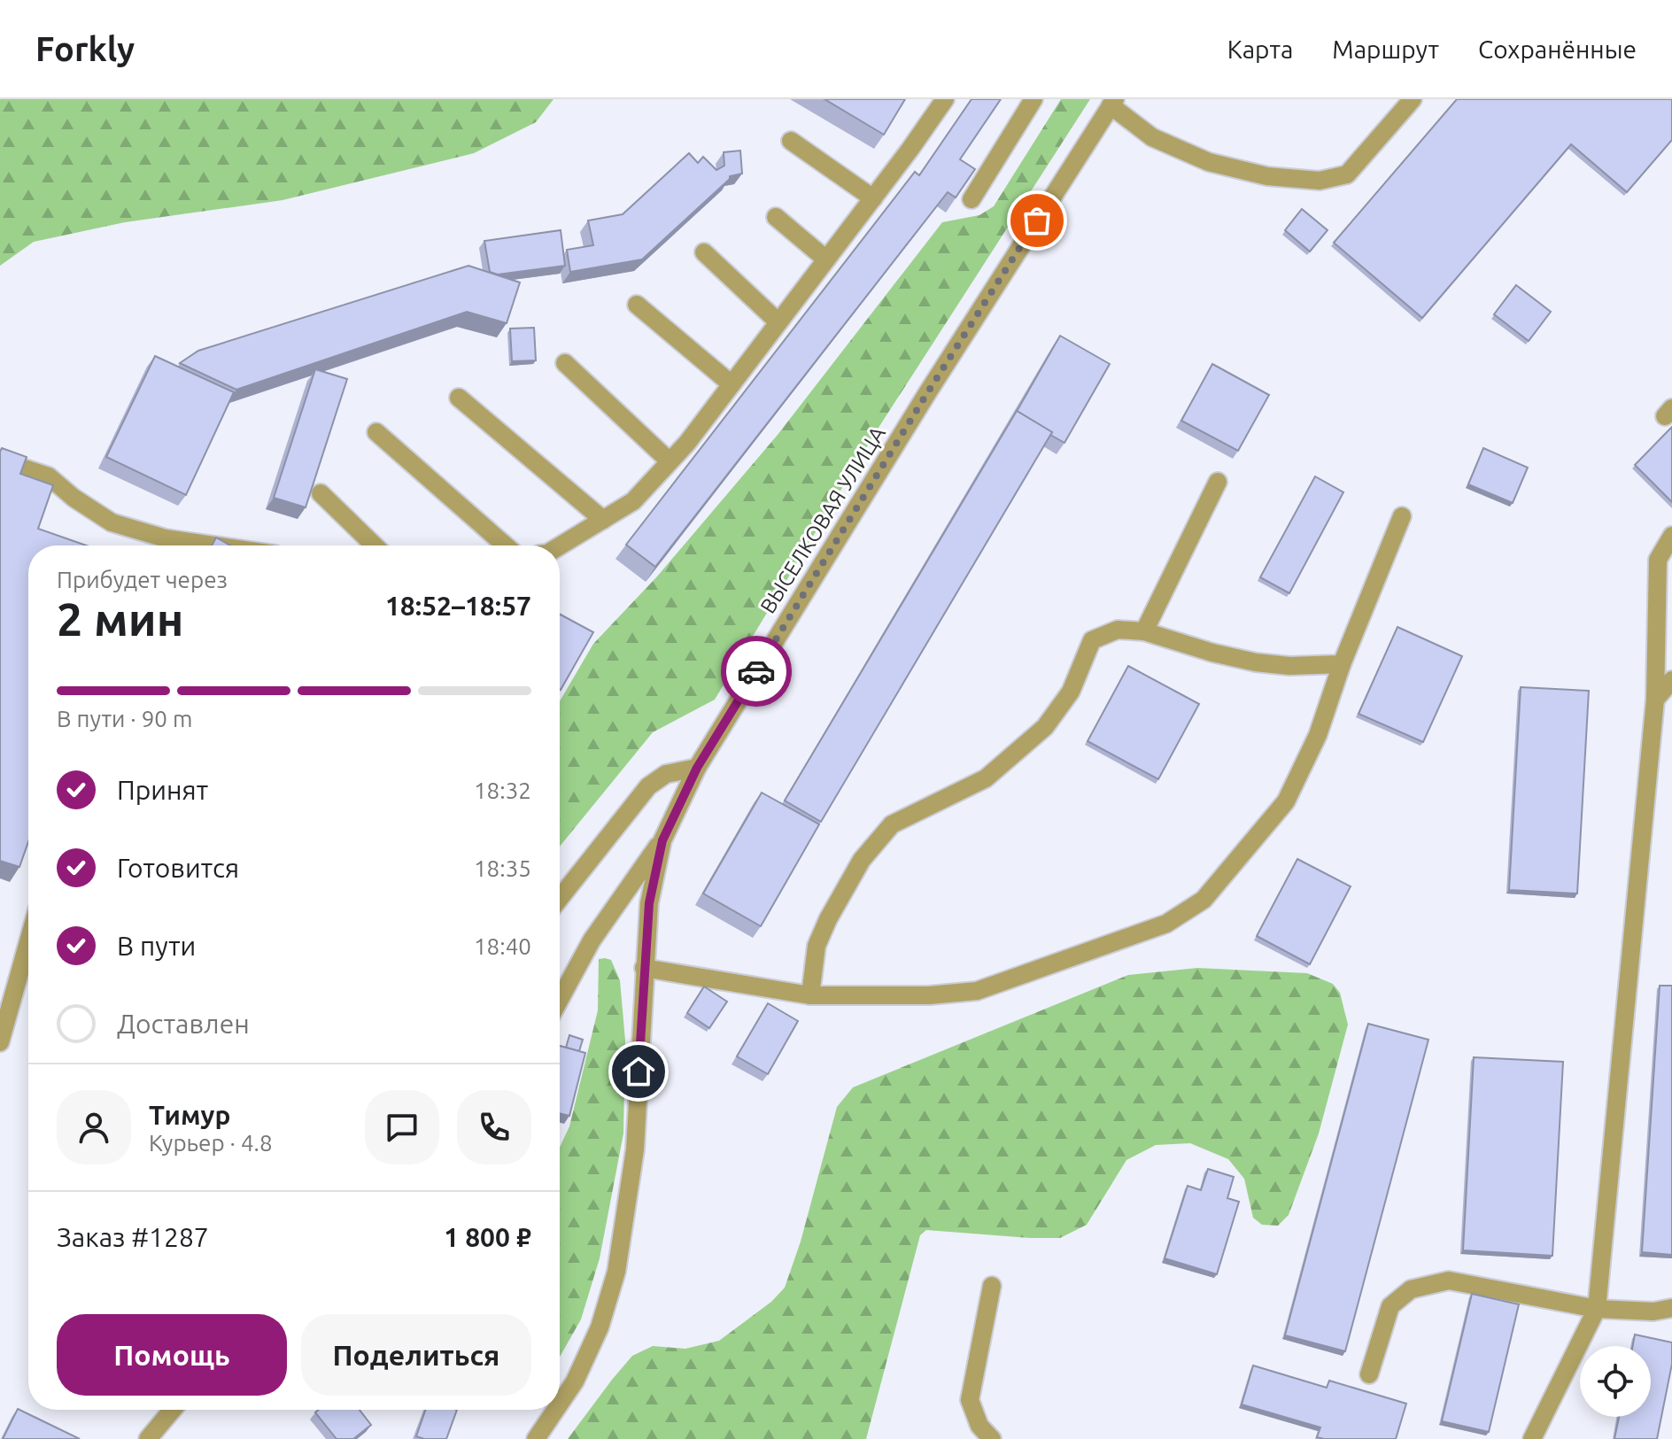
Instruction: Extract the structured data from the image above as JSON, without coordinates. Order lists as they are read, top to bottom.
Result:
{
  "streets": {
    "street": ["ВЫСЕЛКОВАЯ УЛИЦА"]
  },
  "page": {
    "header": "Forkly",
    "nav": ["Карта", "Маршрут", "Сохранённые"],
    "heading": ["2 мин", "Прибудет через", "18:52–18:57"],
    "panel": [
      "Тимур",
      "Курьер · 4.8",
      "Заказ #1287",
      "1 800 ₽"
    ],
    "bar": "В пути · 90 m",
    "list": [
      ["Принят", "18:32"],
      ["Готовится", "18:35"],
      ["В пути", "18:40"],
      "Доставлен"
    ],
    "buttons": ["Помощь", "Поделиться"]
  }
}
